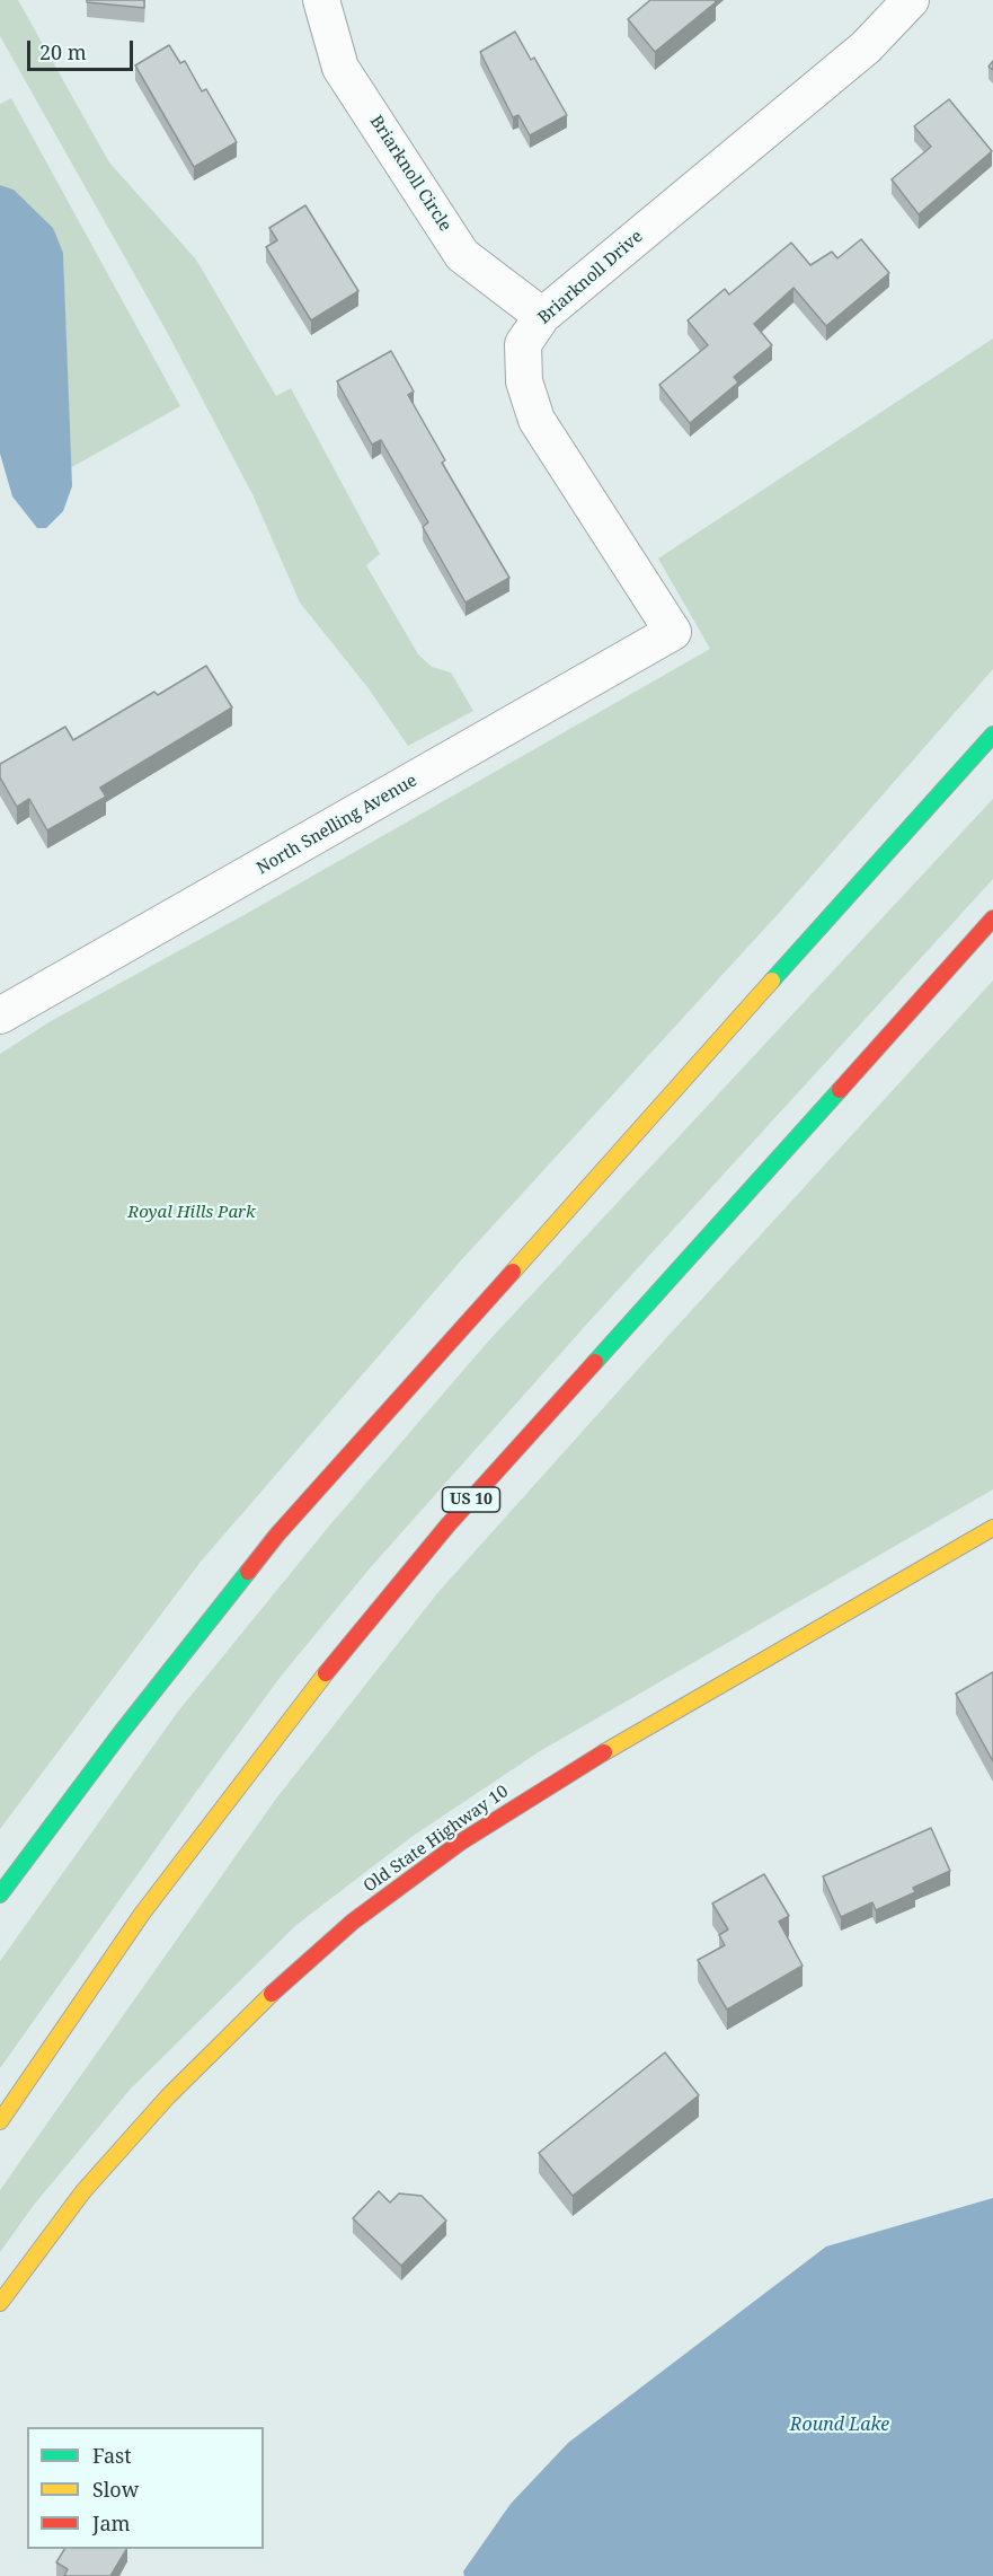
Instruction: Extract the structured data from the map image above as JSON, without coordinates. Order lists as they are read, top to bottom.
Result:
{
  "streets": {
    "main road": ["US 10", "Old State Highway 10"],
    "street": ["Briarknoll Circle", "Briarknoll Drive", "North Snelling Avenue"]
  },
  "crossings": [
    ["Briarknoll Circle", "Briarknoll Drive"],
    ["Briarknoll Drive", "North Snelling Avenue"]
  ],
  "water": ["Round Lake"],
  "parks": ["Royal Hills Park"],
  "legend": ["Fast", "Slow", "Jam"],
  "scale_bar": "20 m"
}
